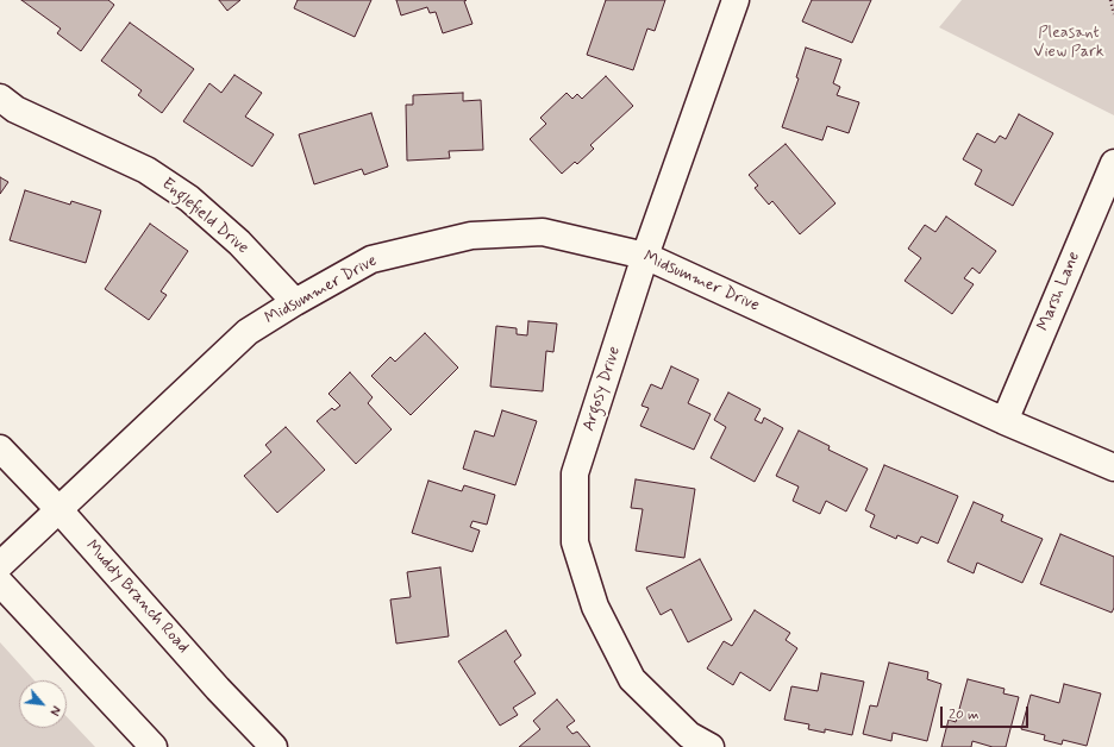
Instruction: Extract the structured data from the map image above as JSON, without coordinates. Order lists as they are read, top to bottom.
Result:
{
  "streets": {
    "street": [
      "Englefield Drive",
      "Midsummer Drive",
      "Marsh Lane",
      "Argosy Drive",
      "Muddy Branch Road"
    ]
  },
  "crossings": [
    ["Englefield Drive", "Midsummer Drive"],
    ["Midsummer Drive", "Marsh Lane"],
    ["Midsummer Drive", "Argosy Drive"],
    ["Midsummer Drive", "Muddy Branch Road"]
  ],
  "parks": ["Pleasant View Park"],
  "scale_bar": "20 m",
  "north": "bottom right"
}
